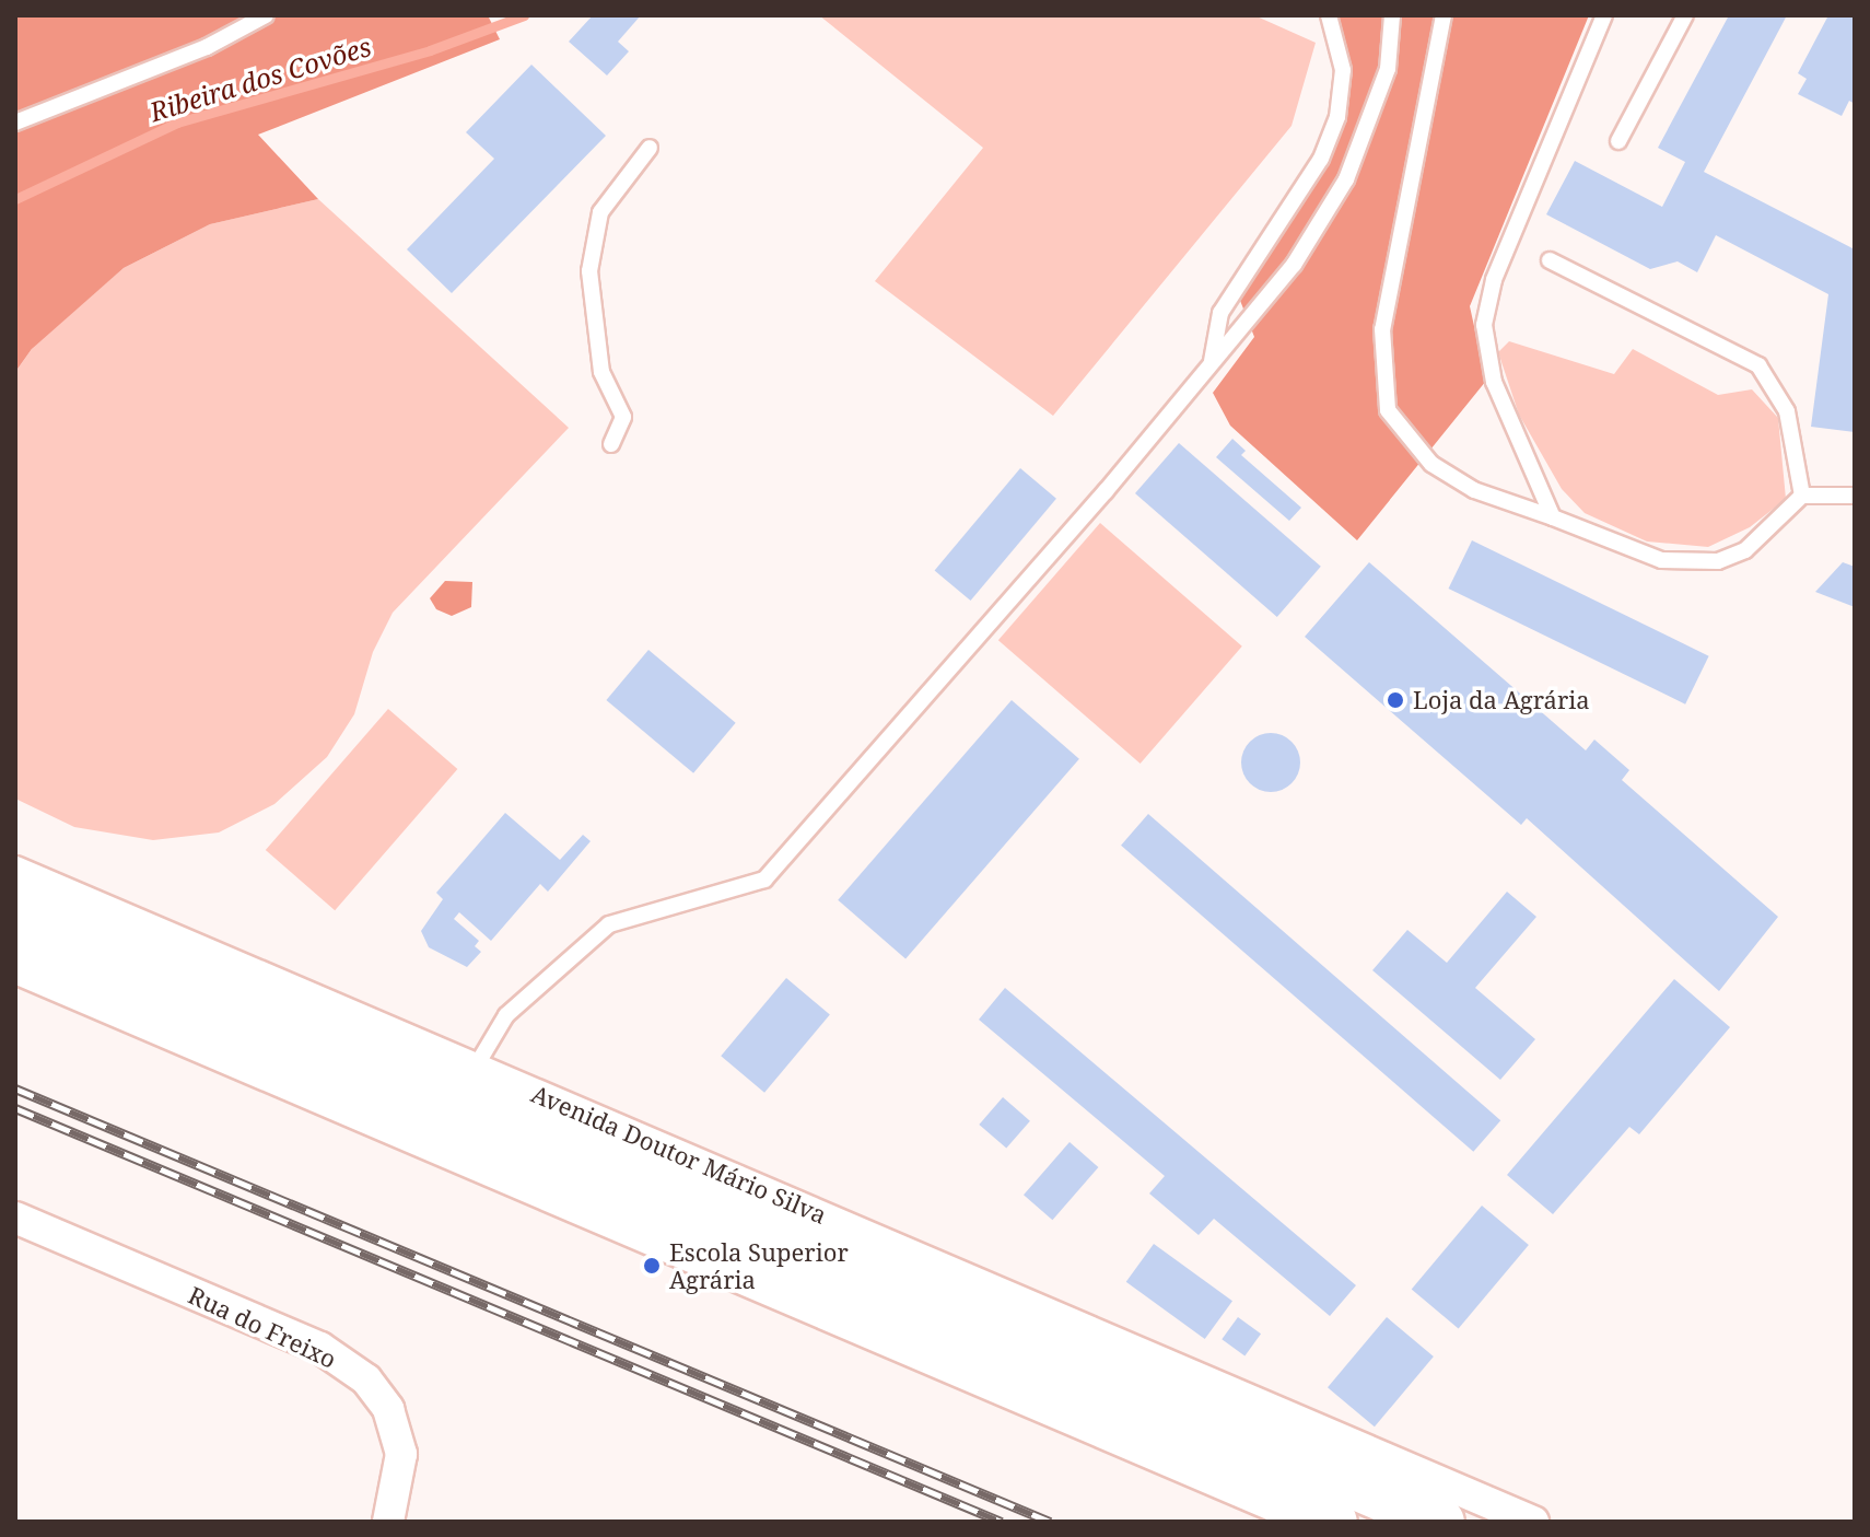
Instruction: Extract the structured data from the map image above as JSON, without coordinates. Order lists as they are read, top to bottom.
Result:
{
  "streets": {
    "street": ["Avenida Doutor Mário Silva", "Rua do Freixo"]
  },
  "water": ["Ribeira dos Covões"],
  "places": ["Loja da Agrária", "Escola Superior Agrária"]
}
